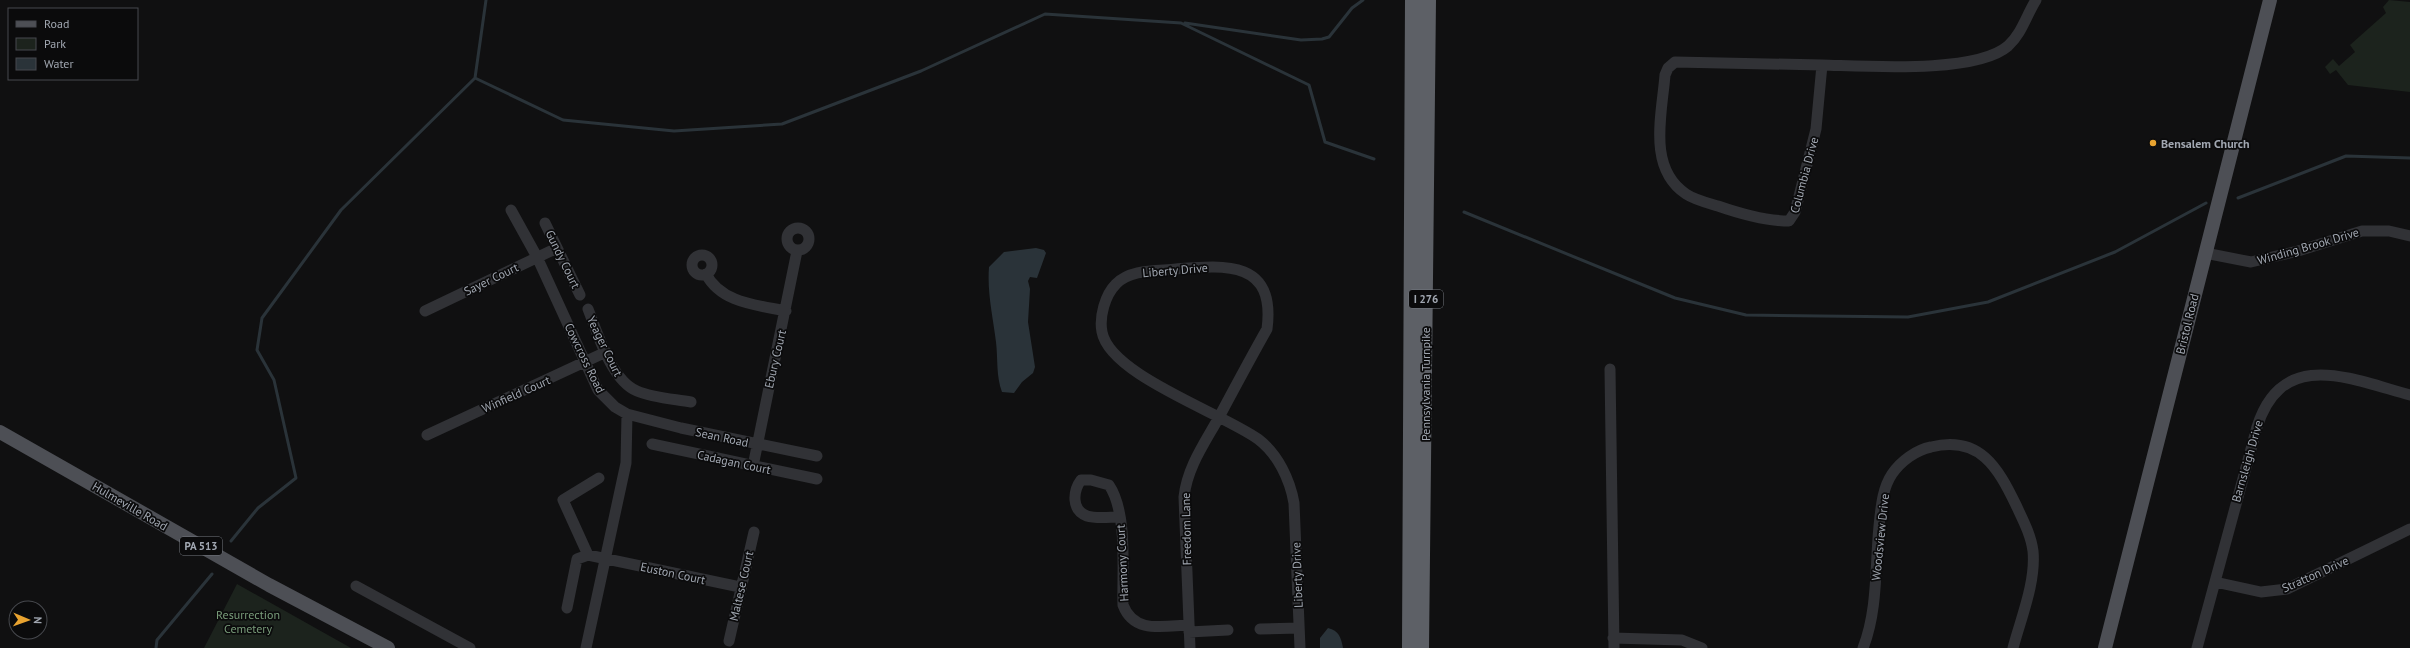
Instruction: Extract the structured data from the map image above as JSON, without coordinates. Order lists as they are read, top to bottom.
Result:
{
  "streets": {
    "highway": ["I 276", "Pennsylvania Turnpike"],
    "main road": ["Bristol Road", "Hulmeville Road", "PA 513"],
    "street": [
      "Columbia Drive",
      "Winding Brook Drive",
      "Gundy Court",
      "Liberty Drive",
      "Sayer Court",
      "Yeager Court",
      "Cowcross Road",
      "Ebury Court",
      "Winfield Court",
      "Sean Road",
      "Barnsleigh Drive",
      "Cadagan Court",
      "Freedom Lane",
      "Woodsview Drive",
      "Harmony Court",
      "Euston Court",
      "Stratton Drive",
      "Maltese Court"
    ]
  },
  "crossings": [
    ["Winding Brook Drive", "Bristol Road"],
    ["Gundy Court", "Sayer Court"],
    ["Liberty Drive", "Freedom Lane"],
    ["Sayer Court", "Cowcross Road"],
    ["Yeager Court", "Winfield Court"],
    ["Cowcross Road", "Winfield Court"],
    ["Cowcross Road", "Sean Road"],
    ["Ebury Court", "Sean Road"],
    ["Ebury Court", "Cadagan Court"],
    ["Barnsleigh Drive", "Stratton Drive"],
    ["Freedom Lane", "Harmony Court"],
    ["Euston Court", "Maltese Court"]
  ],
  "parks": ["Resurrection Cemetery"],
  "places": ["Bensalem Church"],
  "legend": ["Road", "Park", "Water"],
  "north": "right"
}
